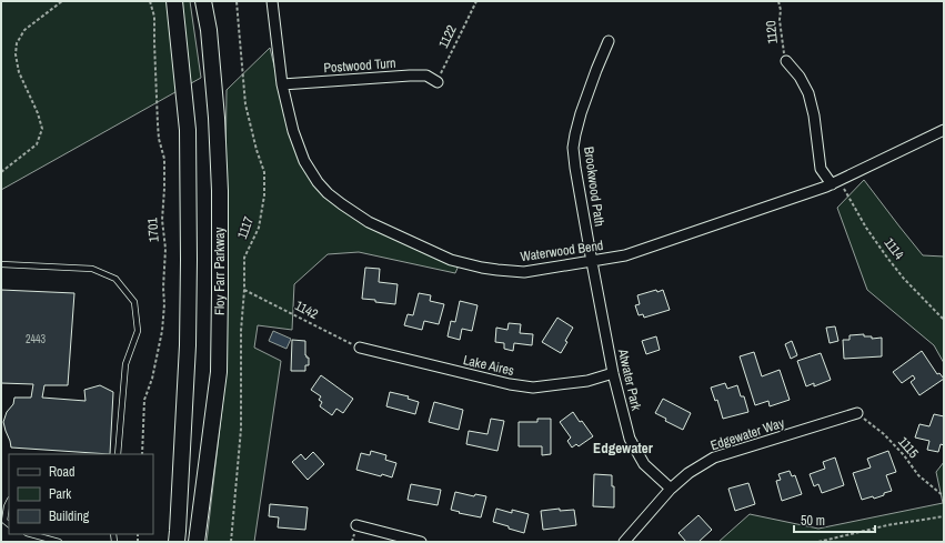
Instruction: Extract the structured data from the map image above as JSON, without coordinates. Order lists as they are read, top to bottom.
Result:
{
  "streets": {
    "main road": ["Floy Farr Parkway"],
    "street": [
      "Postwood Turn",
      "Brookwood Path",
      "Waterwood Bend",
      "Lake Aires",
      "Atwater Park",
      "Edgewater Way"
    ],
    "path": [
      "1120",
      "1122",
      "1117",
      "1701",
      "1114",
      "1142",
      "1115"
    ]
  },
  "crossings": [
    ["1122", "Postwood Turn"],
    ["Postwood Turn", "Waterwood Bend"],
    ["Brookwood Path", "Waterwood Bend"],
    ["Brookwood Path", "Atwater Park"],
    ["1117", "1142"],
    ["1114", "Waterwood Bend"],
    ["Waterwood Bend", "Atwater Park"],
    ["1142", "Lake Aires"],
    ["Lake Aires", "Atwater Park"],
    ["Atwater Park", "Edgewater Way"],
    ["Edgewater Way", "1115"]
  ],
  "districts": ["Edgewater"],
  "house_numbers": ["2443"],
  "legend": ["Road", "Park", "Building"],
  "scale_bar": "50 m"
}
